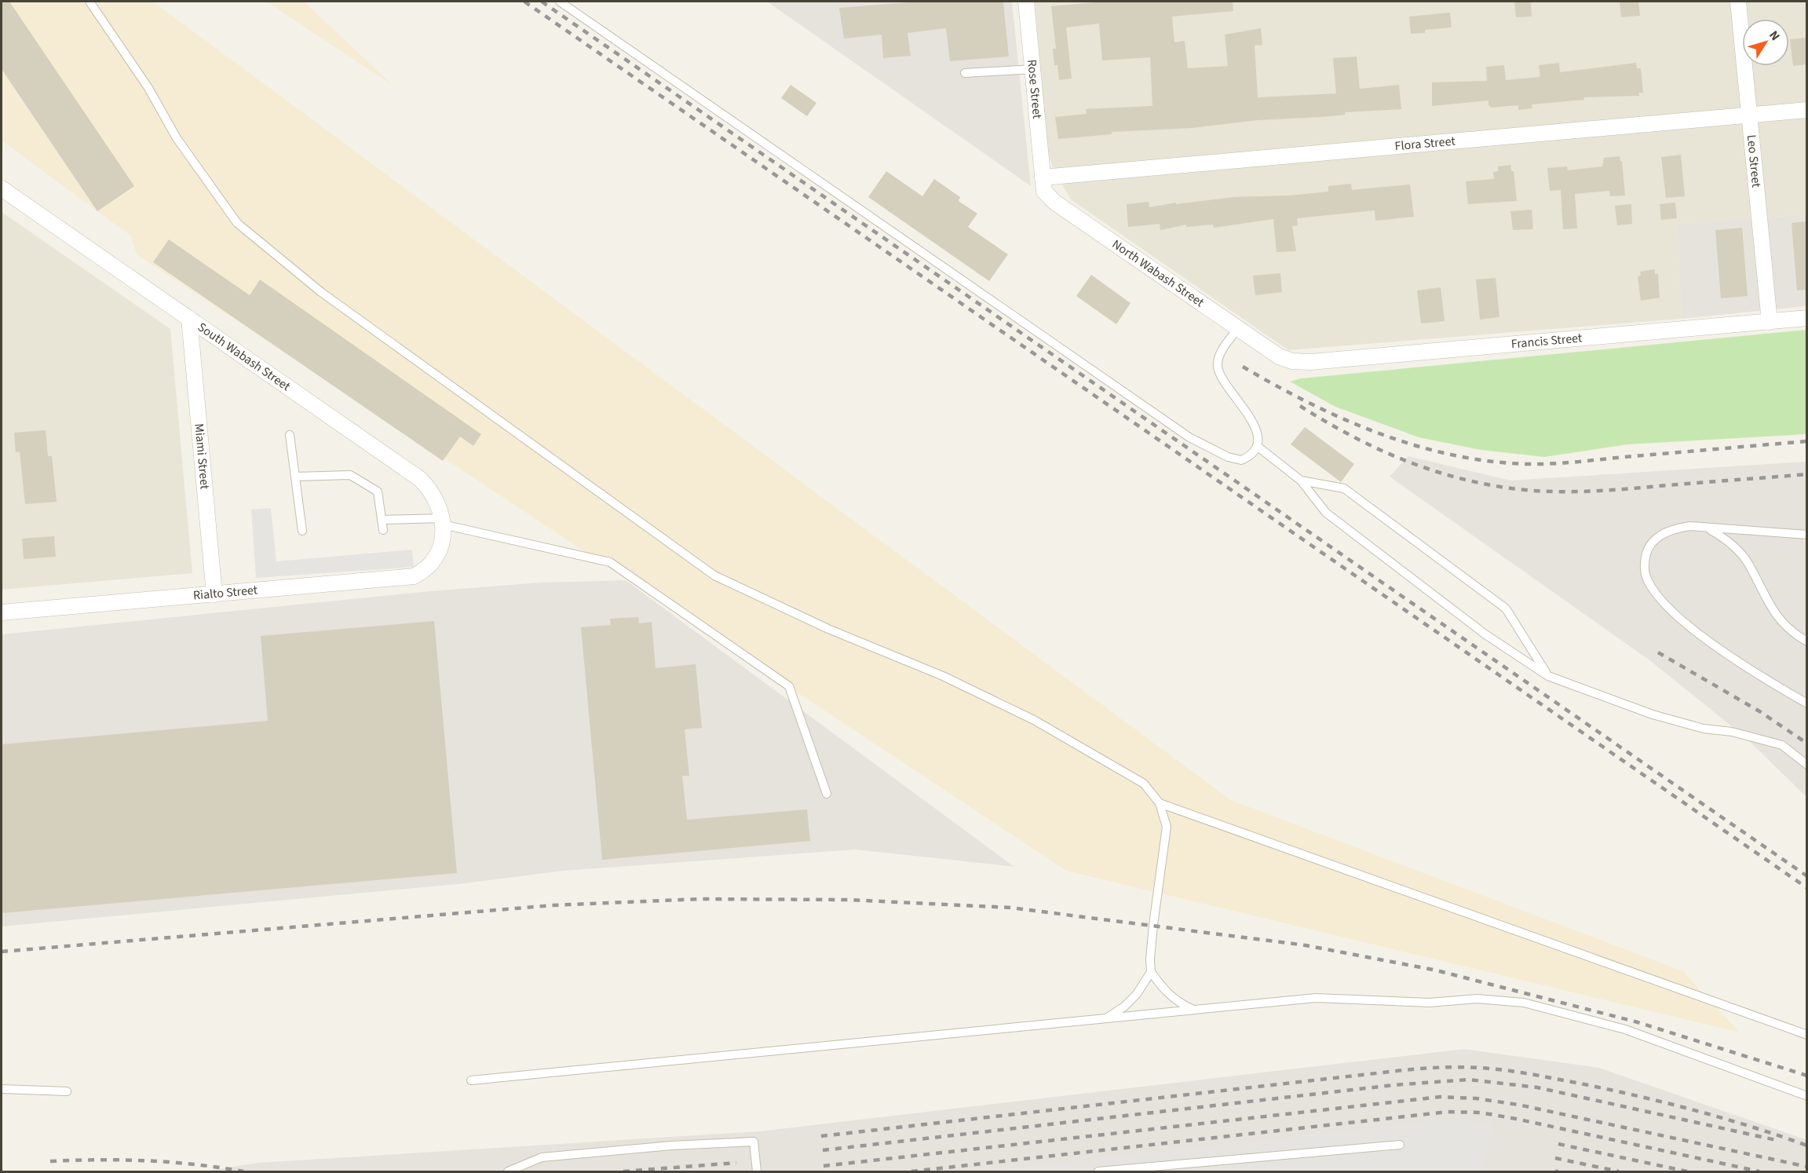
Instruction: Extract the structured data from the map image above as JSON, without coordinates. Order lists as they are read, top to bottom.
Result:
{
  "streets": {
    "street": [
      "Rose Street",
      "Flora Street",
      "Leo Street",
      "North Wabash Street",
      "Francis Street",
      "South Wabash Street",
      "Miami Street",
      "Rialto Street"
    ]
  },
  "crossings": [
    ["Rose Street", "Flora Street"],
    ["Rose Street", "North Wabash Street"],
    ["Flora Street", "Leo Street"],
    ["Flora Street", "North Wabash Street"],
    ["Leo Street", "Francis Street"],
    ["North Wabash Street", "Francis Street"],
    ["South Wabash Street", "Miami Street"],
    ["South Wabash Street", "Rialto Street"],
    ["Miami Street", "Rialto Street"]
  ],
  "north": "top right"
}
